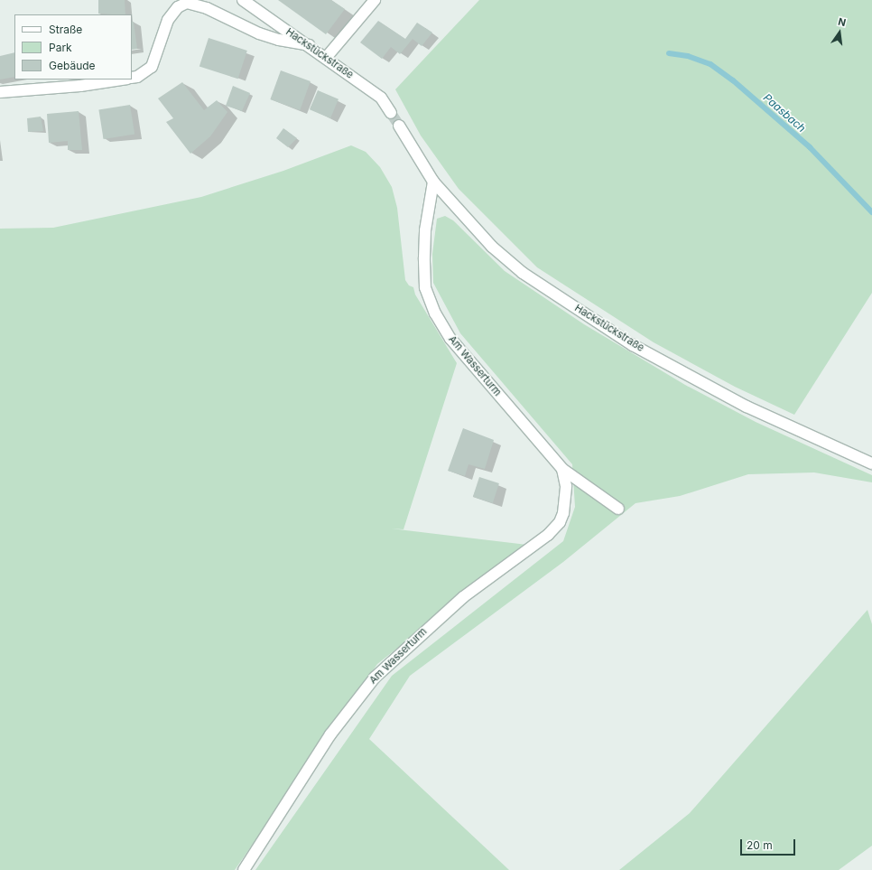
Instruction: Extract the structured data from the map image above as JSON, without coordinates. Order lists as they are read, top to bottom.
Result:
{
  "streets": {
    "street": ["Hackstückstraße", "Am Wasserturm"]
  },
  "crossings": [
    ["Hackstückstraße", "Am Wasserturm"]
  ],
  "water": ["Paasbach"],
  "legend": ["Straße", "Park", "Gebäude"],
  "scale_bar": "20 m",
  "north": "top"
}
